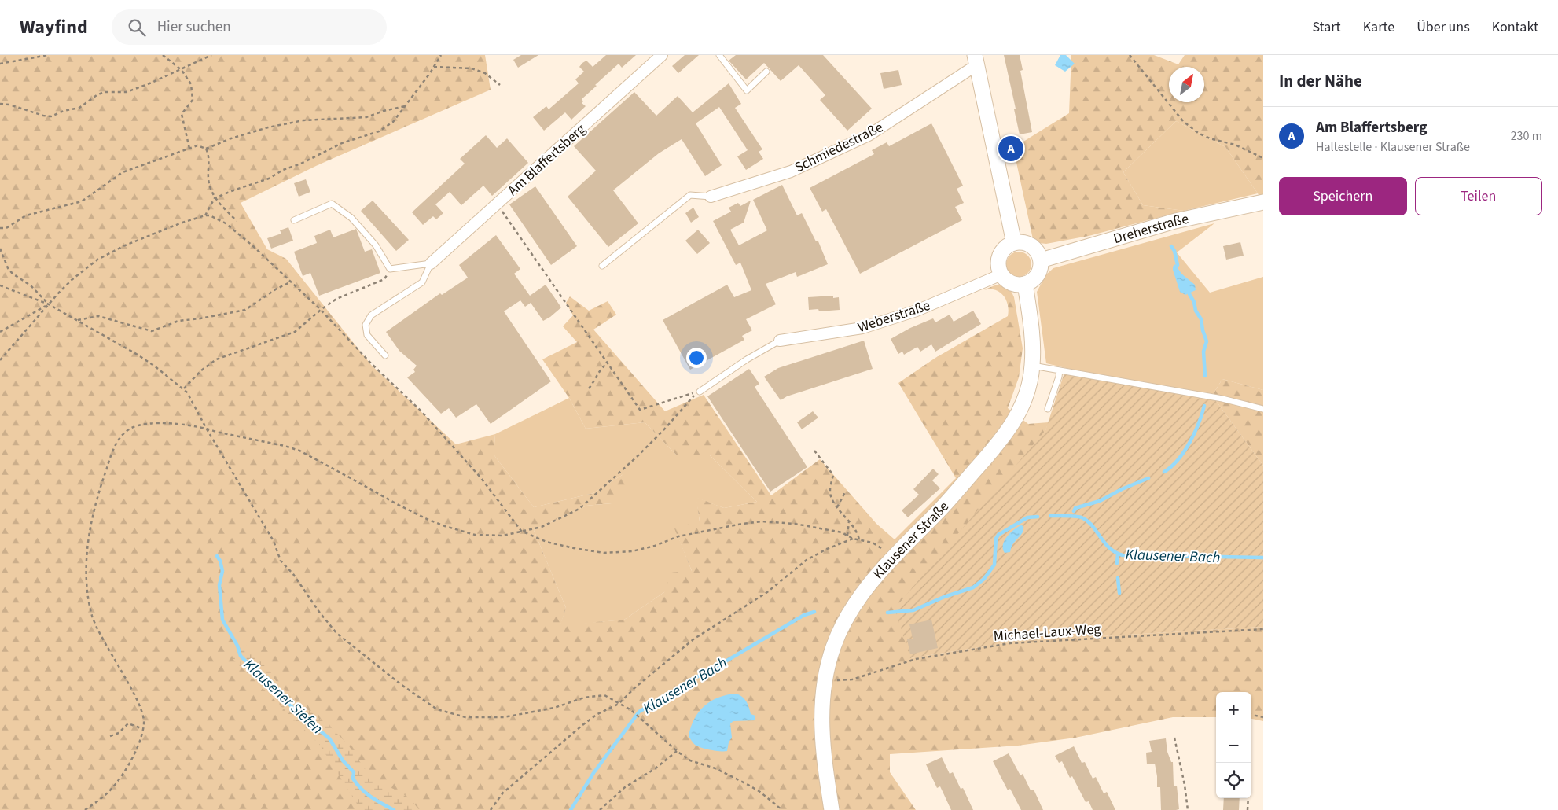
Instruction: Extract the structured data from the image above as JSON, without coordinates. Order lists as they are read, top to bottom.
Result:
{
  "streets": {
    "main road": ["Dreherstraße", "Klausener Straße"],
    "street": ["Schmiedestraße", "Am Blaffertsberg", "Weberstraße"],
    "path": ["Michael-Laux-Weg"]
  },
  "crossings": [
    ["Dreherstraße", "Weberstraße"],
    ["Dreherstraße", "Klausener Straße"],
    ["Weberstraße", "Klausener Straße"]
  ],
  "water": ["Klausener Bach", "Klausener Siefen"],
  "north": "top right",
  "page": {
    "header": "Wayfind",
    "search": "Hier suchen",
    "nav": [
      "Start",
      "Karte",
      "Über uns",
      "Kontakt"
    ],
    "heading": "In der Nähe",
    "list": [
      {
        "mark": "A",
        "name": "Am Blaffertsberg",
        "note": "Haltestelle · Klausener Straße",
        "value": "230 m"
      }
    ],
    "pins": "A",
    "buttons": ["Speichern", "Teilen"],
    "map_buttons": ["+", "−"]
  }
}
